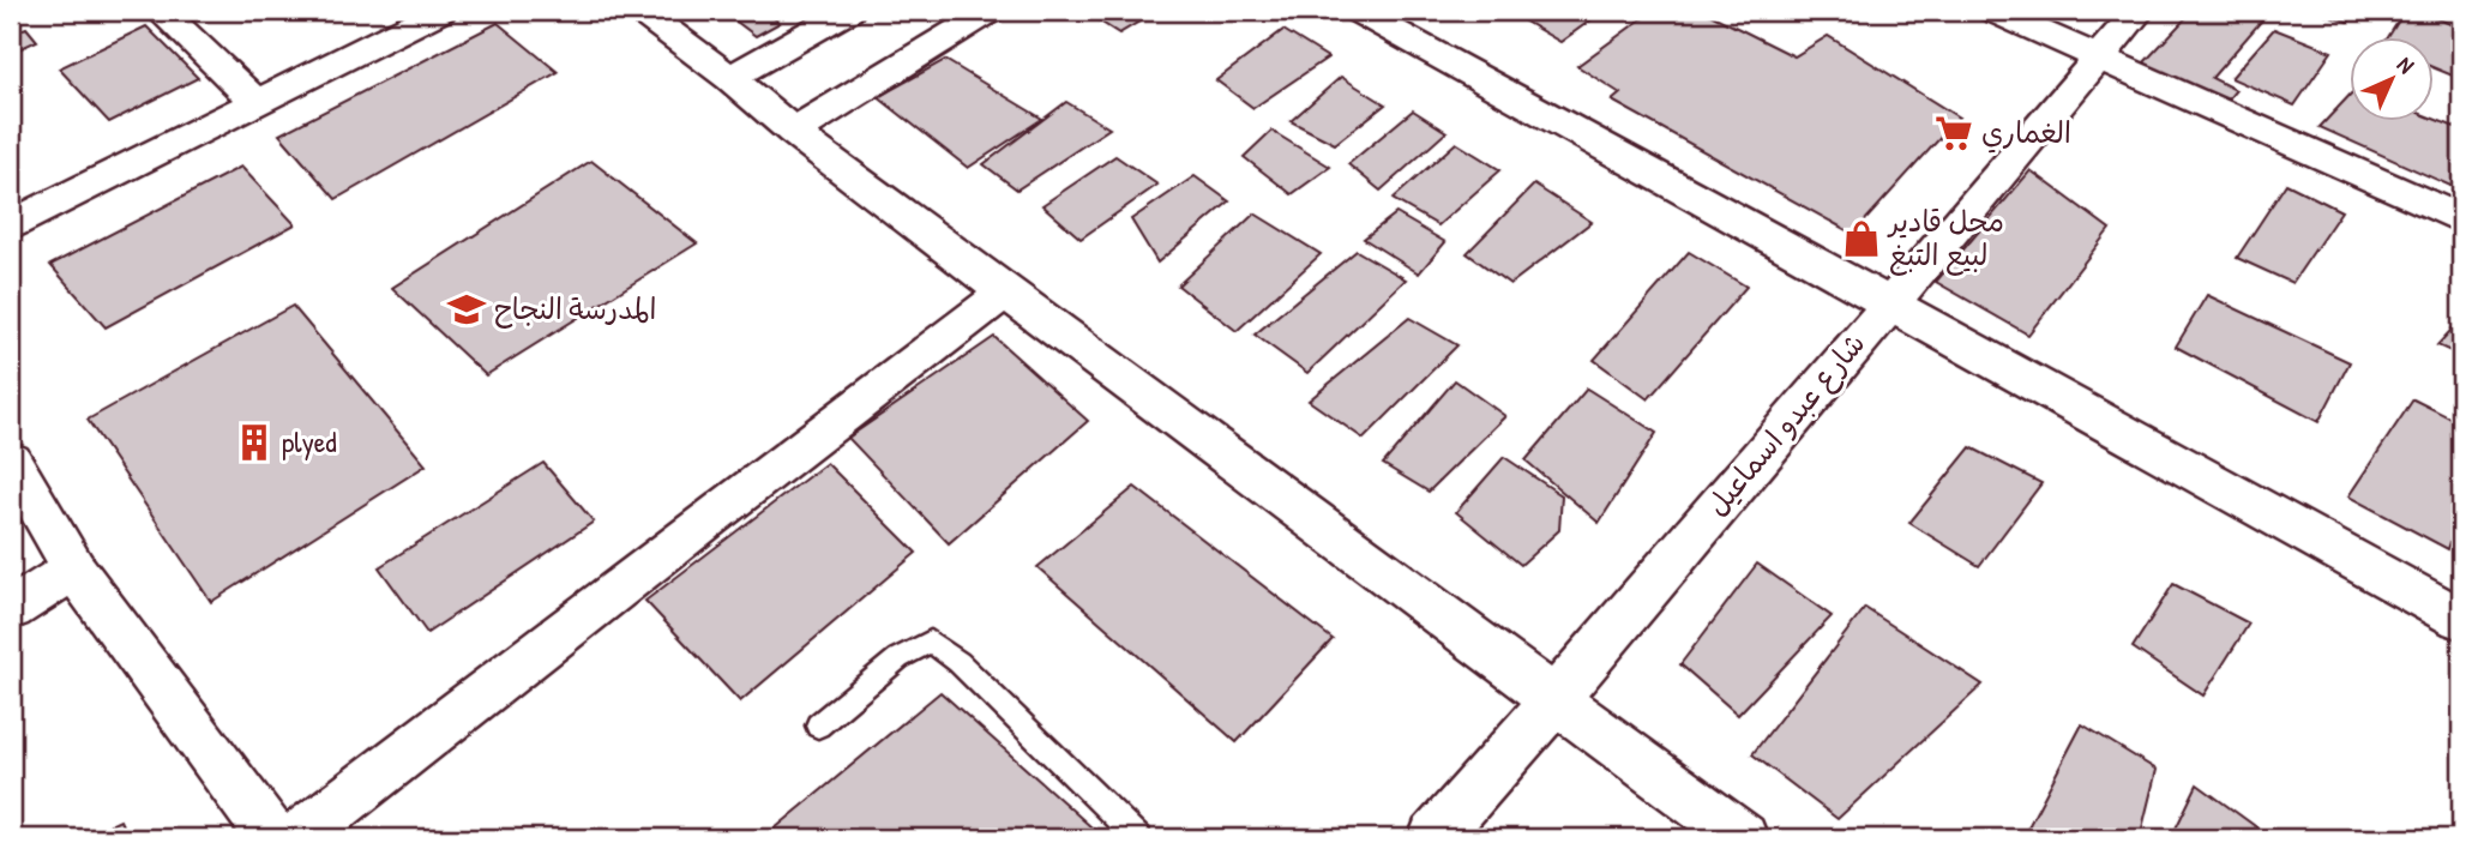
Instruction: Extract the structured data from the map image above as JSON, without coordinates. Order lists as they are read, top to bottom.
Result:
{
  "streets": {
    "street": ["شارع عبدو اسماعيل"]
  },
  "places": {
    "supermarket": ["الغماري"],
    "shop": ["محل قادير لبيع التبغ"],
    "school or university": ["المدرسة النجاح"],
    "building": ["plyed"]
  },
  "north": "top right"
}
